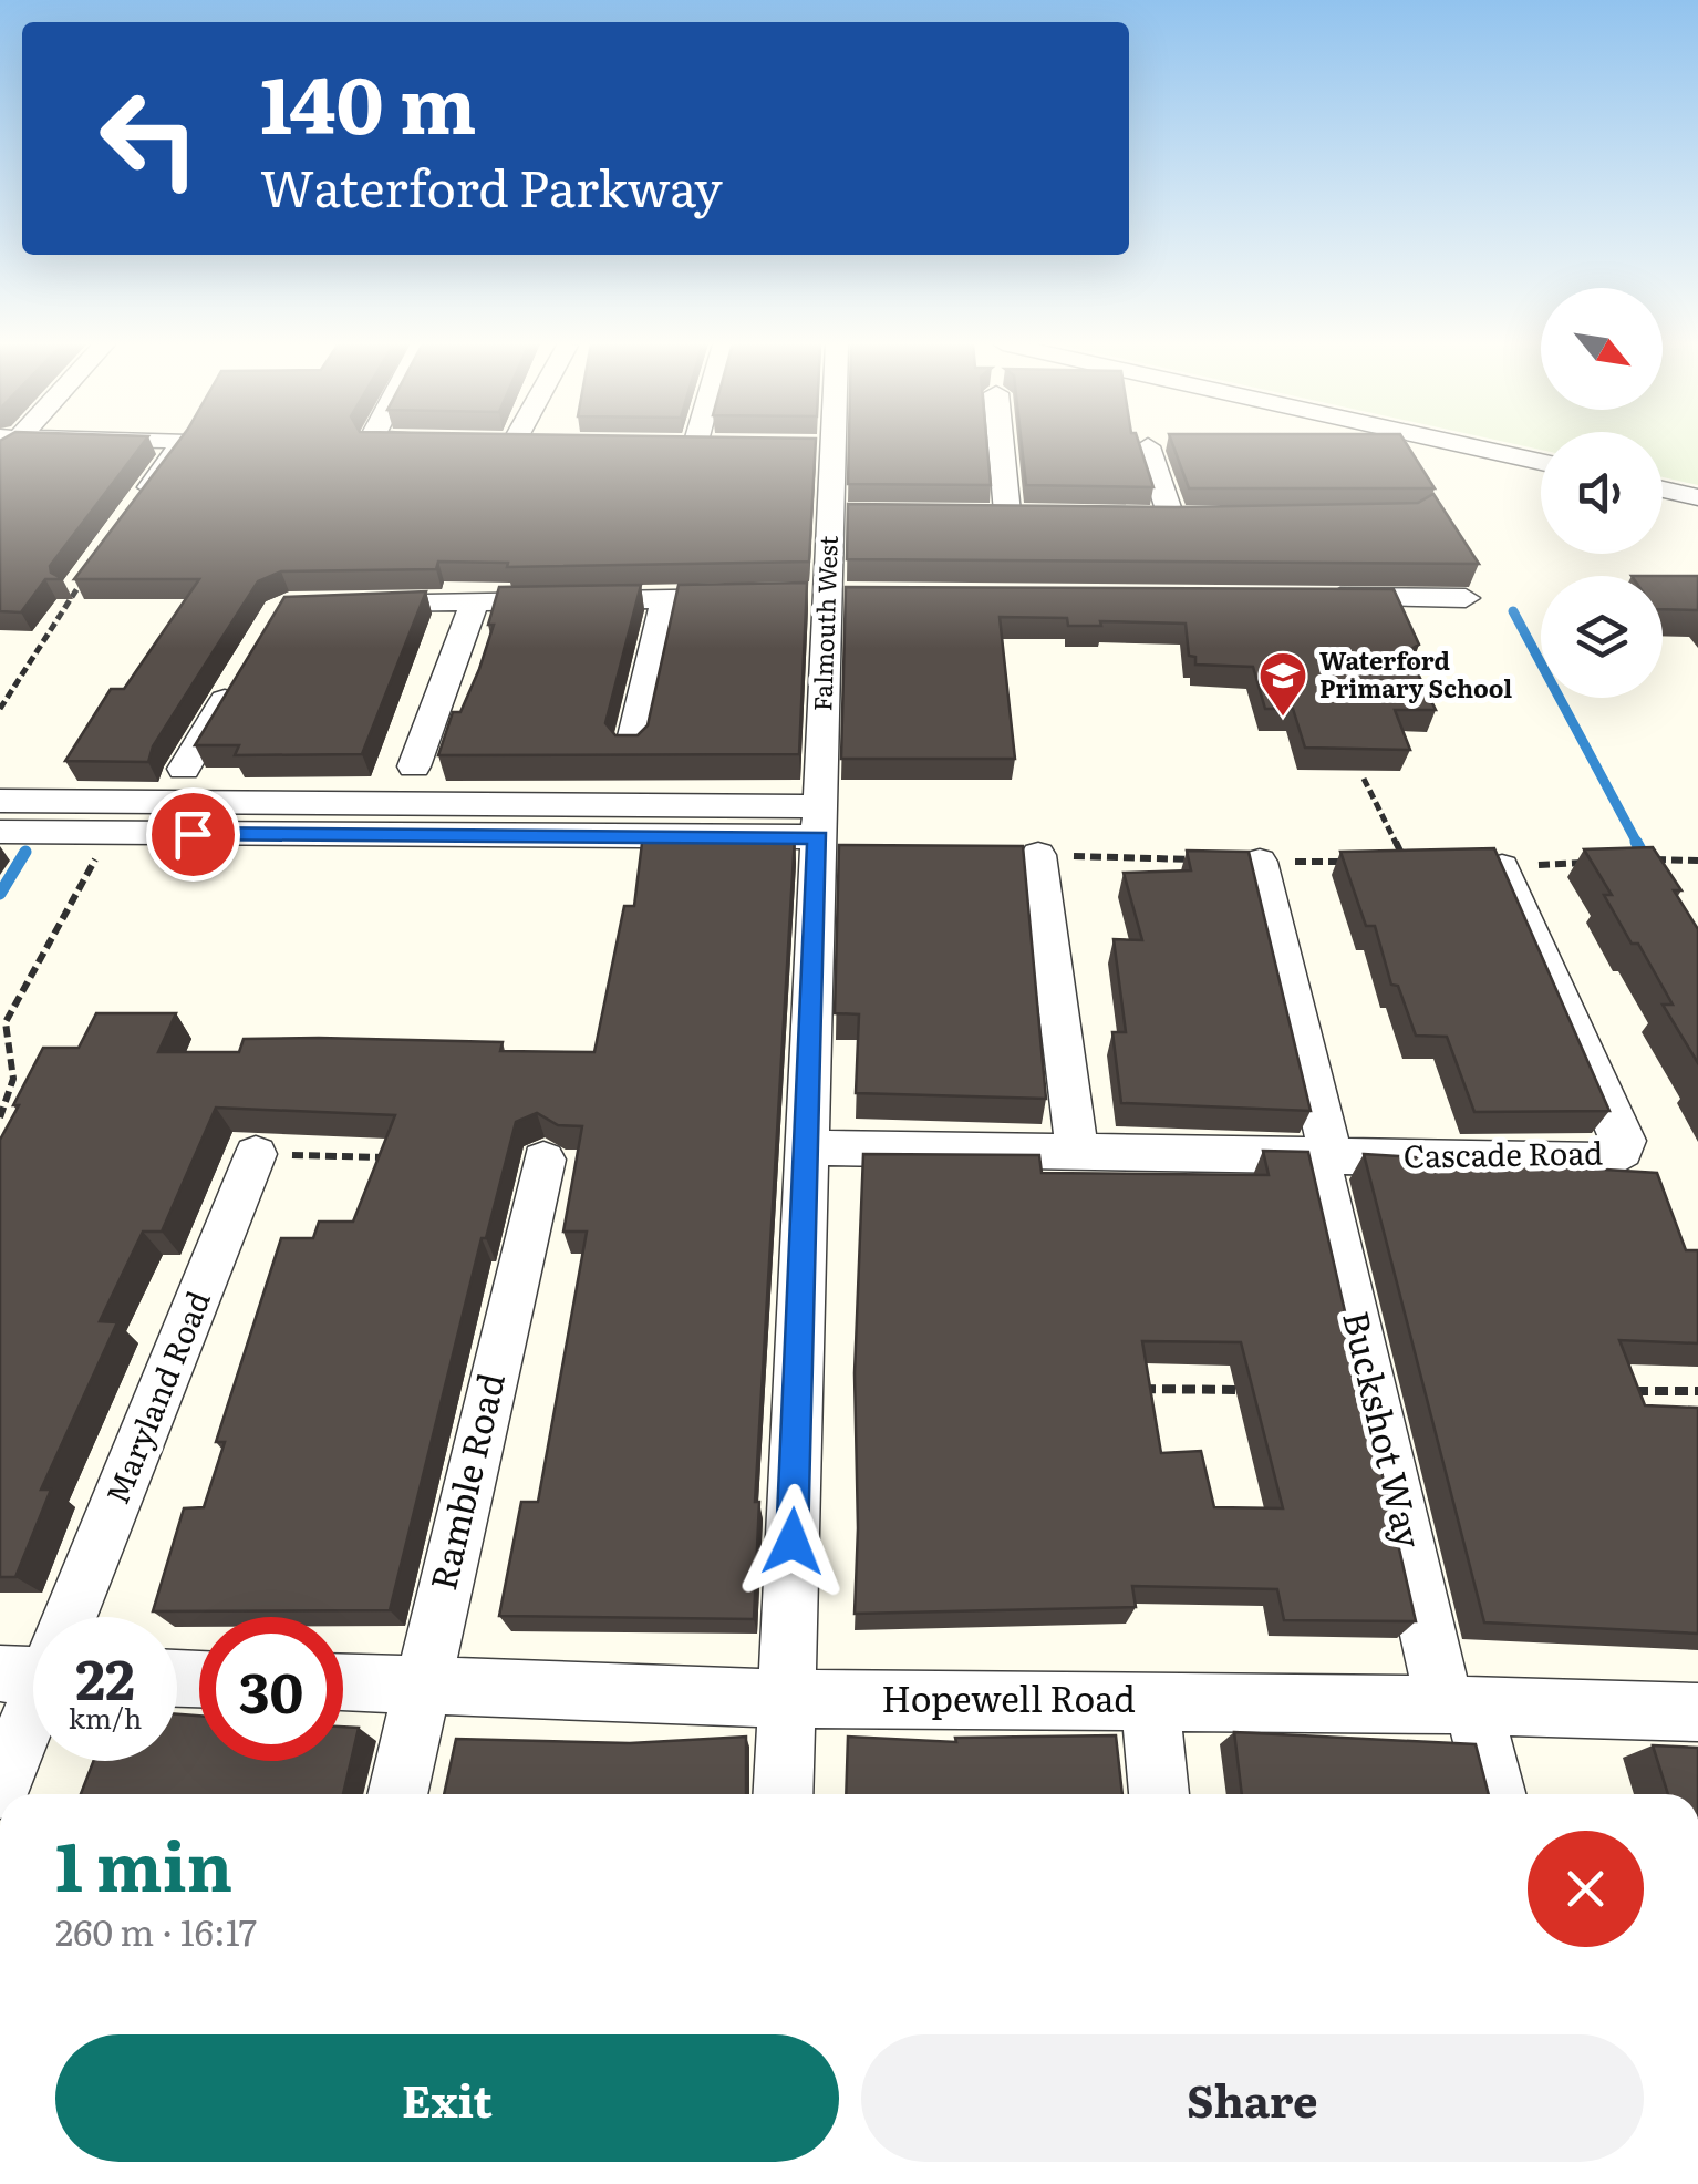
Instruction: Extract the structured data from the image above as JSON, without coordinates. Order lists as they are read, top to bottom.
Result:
{
  "streets": {
    "street": [
      "Falmouth West",
      "Cascade Road",
      "Maryland Road",
      "Buckshot Way",
      "Ramble Road",
      "Hopewell Road"
    ]
  },
  "crossings": [
    ["Falmouth West", "Cascade Road"],
    ["Falmouth West", "Hopewell Road"],
    ["Cascade Road", "Buckshot Way"],
    ["Buckshot Way", "Hopewell Road"],
    ["Ramble Road", "Hopewell Road"]
  ],
  "places": {
    "school or university": ["Waterford Primary School"]
  },
  "north": "bottom right",
  "page": {
    "turn": ["140 m", "Waterford Parkway"],
    "speed": "22 km/h",
    "limit": "30",
    "heading": ["1 min", "260 m · 16:17"],
    "buttons": ["Exit", "Share"]
  }
}
